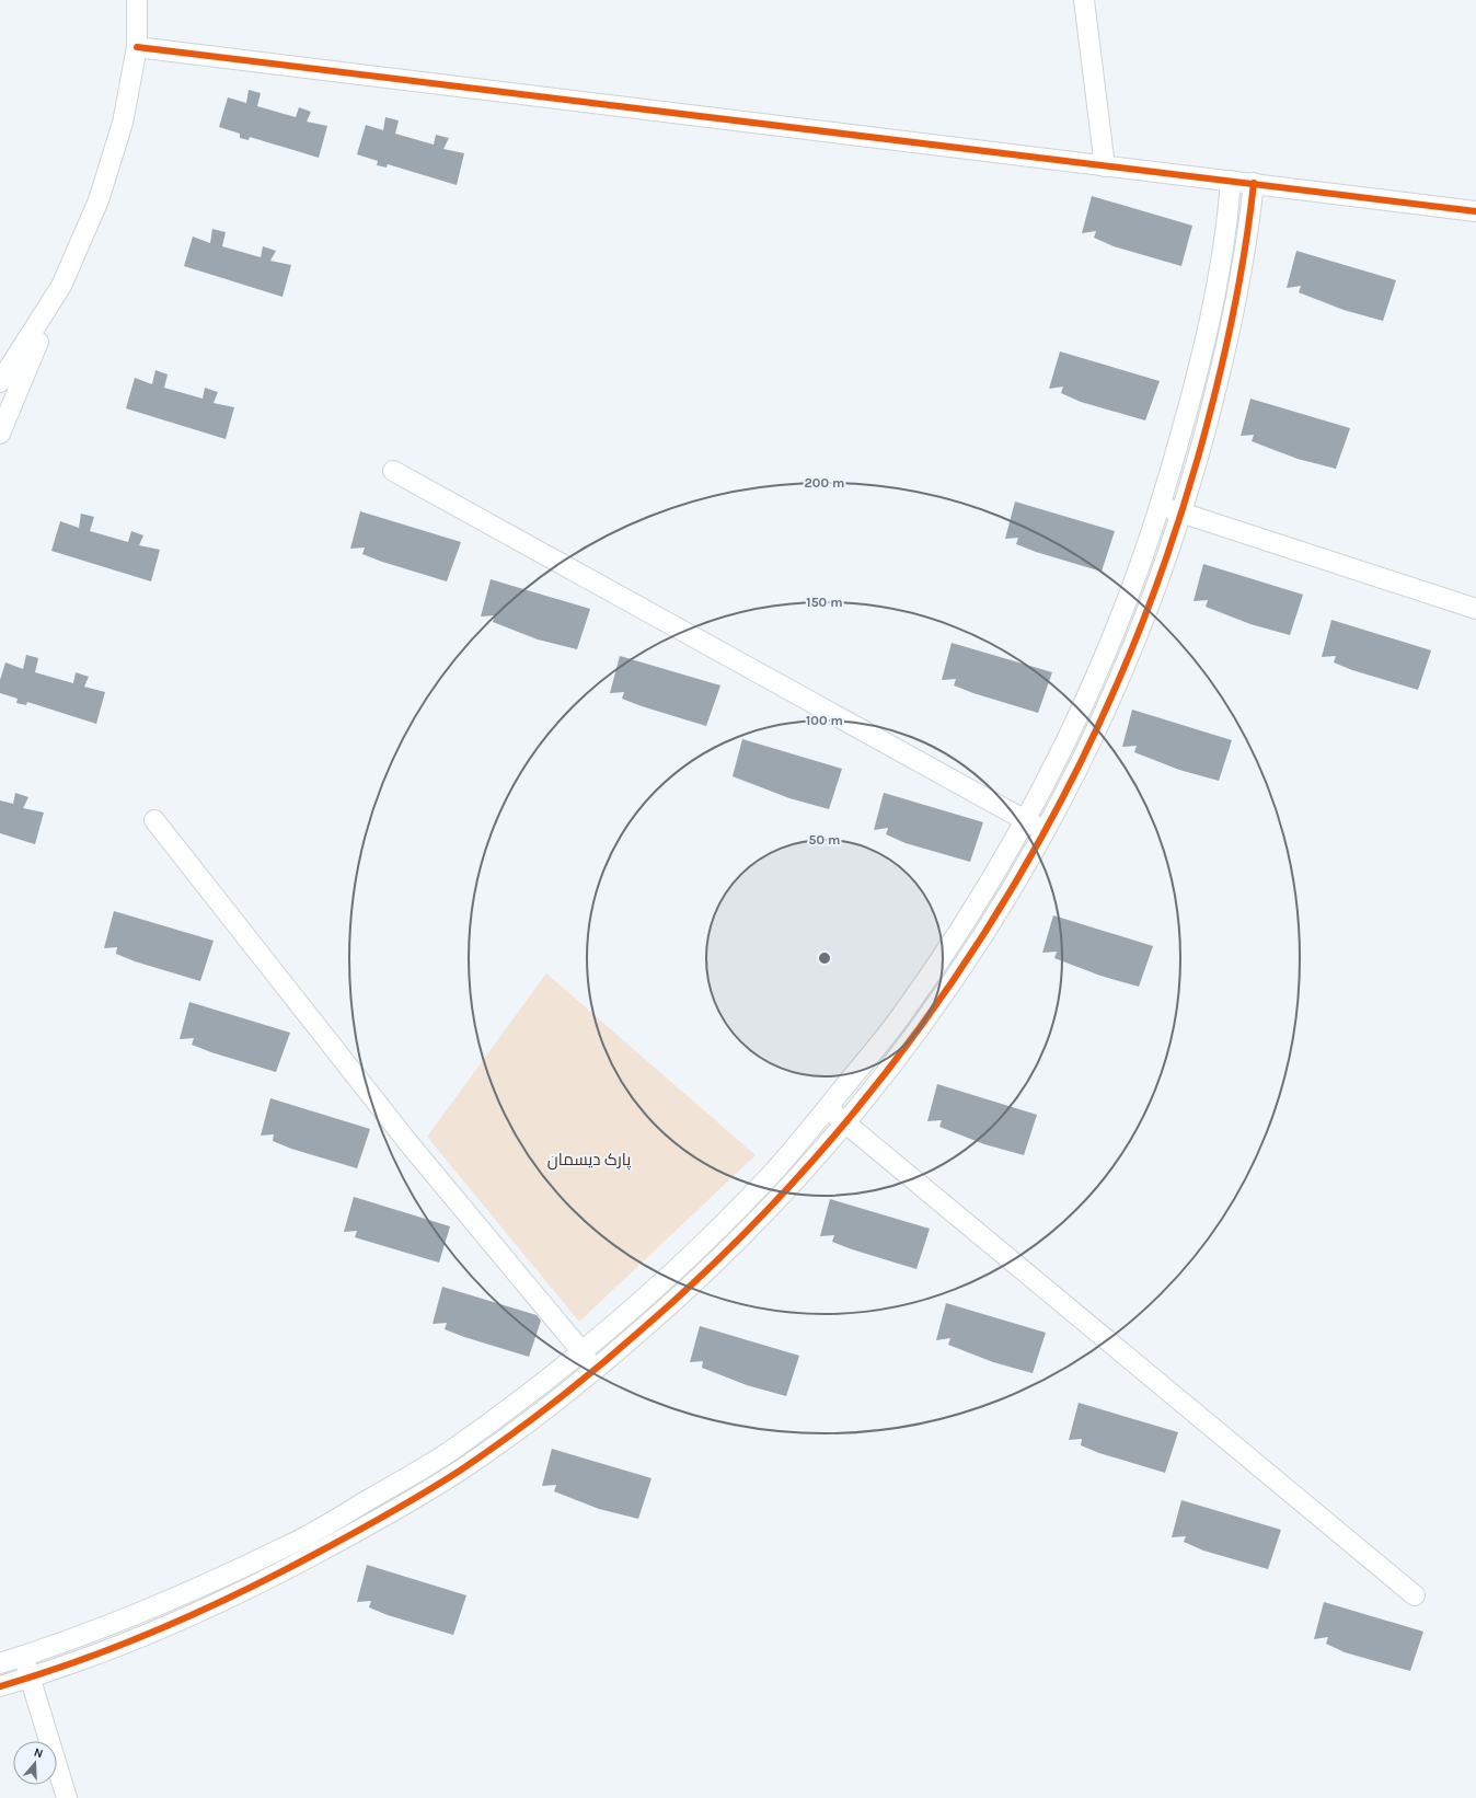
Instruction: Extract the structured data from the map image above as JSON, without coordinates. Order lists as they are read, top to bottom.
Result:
{
  "parks": ["پارک دیسمان"],
  "north": "top",
  "rings": [
    "200 m",
    "150 m",
    "100 m",
    "50 m"
  ]
}
